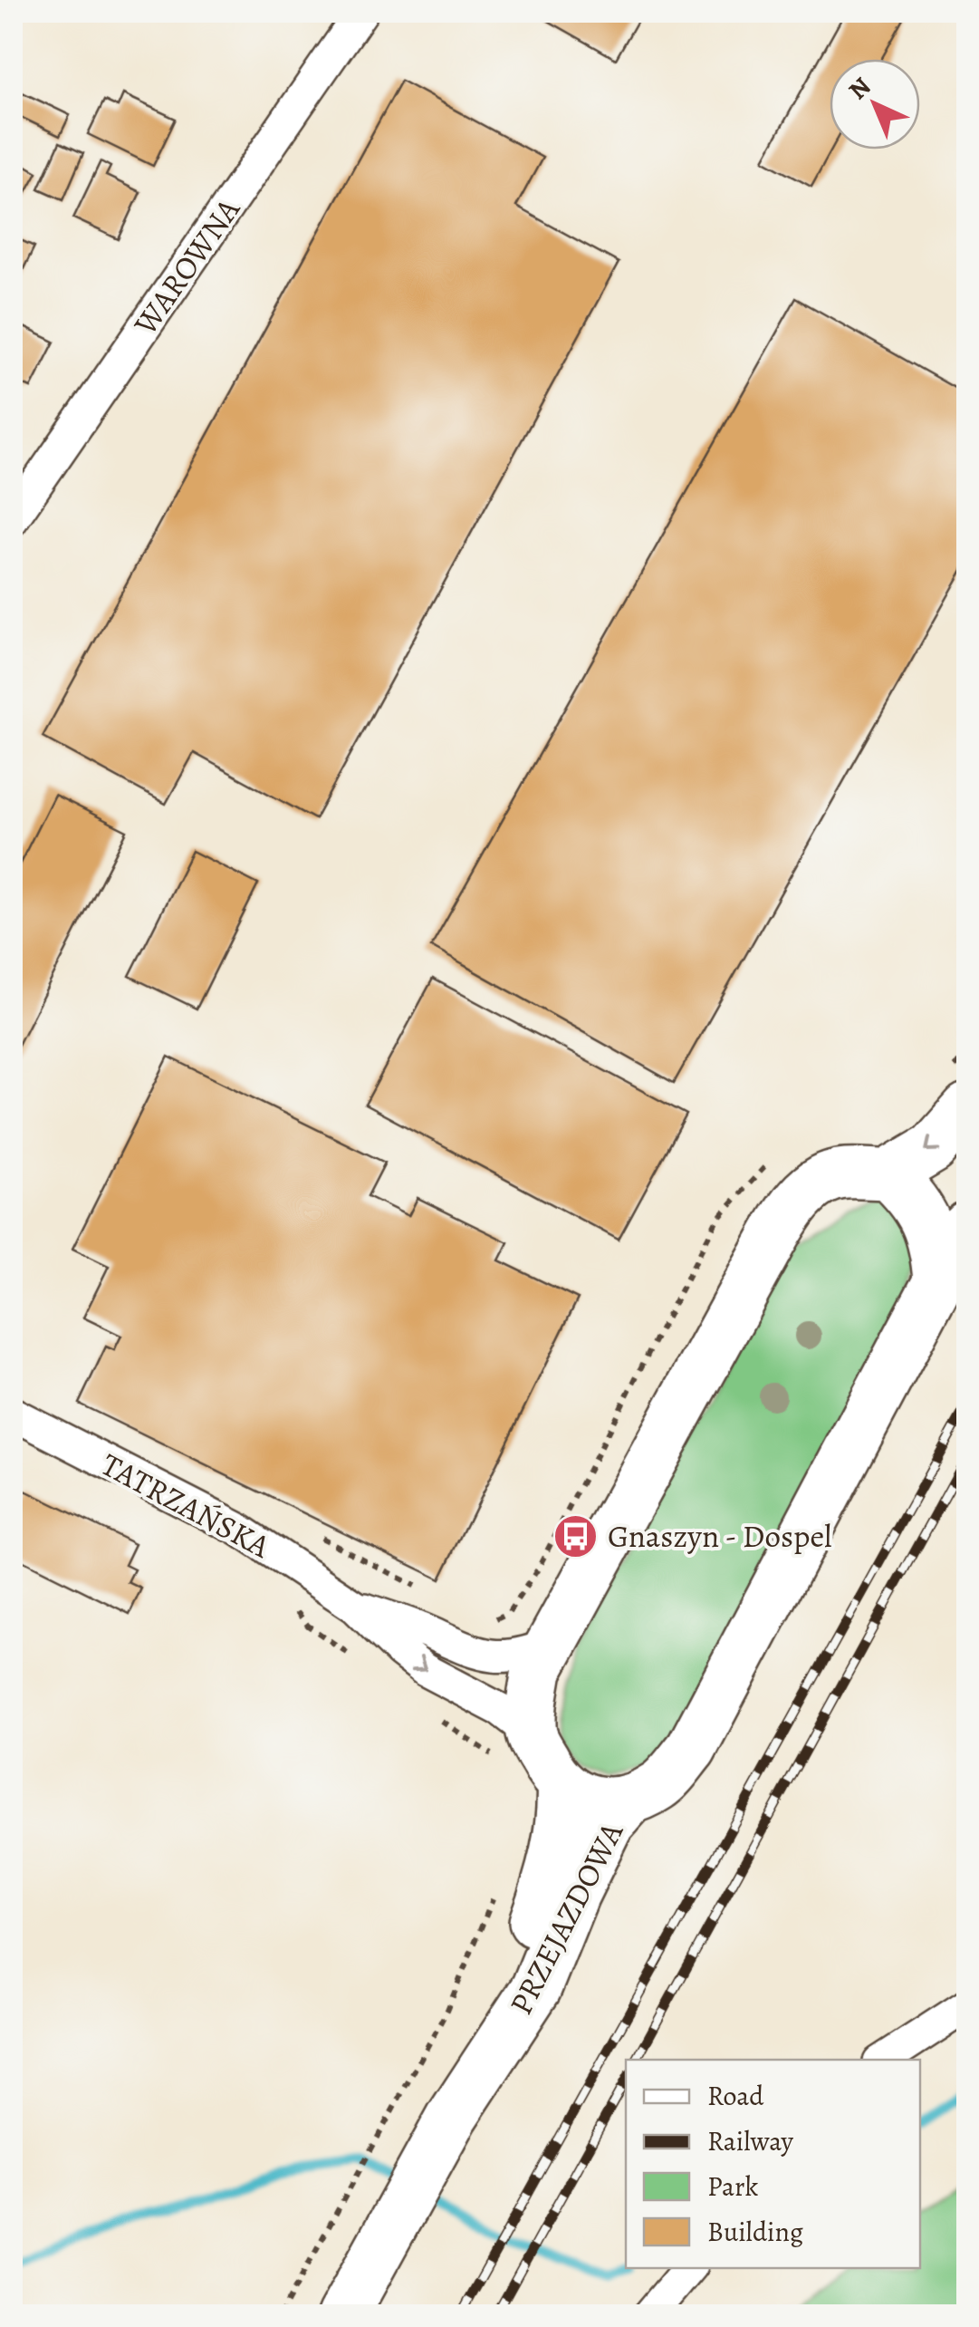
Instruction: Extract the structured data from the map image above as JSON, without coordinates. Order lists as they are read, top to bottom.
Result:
{
  "streets": {
    "main road": ["PRZEJAZDOWA"],
    "street": ["WAROWNA", "TATRZAŃSKA"]
  },
  "places": {
    "bus stop": ["Gnaszyn - Dospel"]
  },
  "legend": [
    "Road",
    "Railway",
    "Park",
    "Building"
  ],
  "north": "top left"
}
